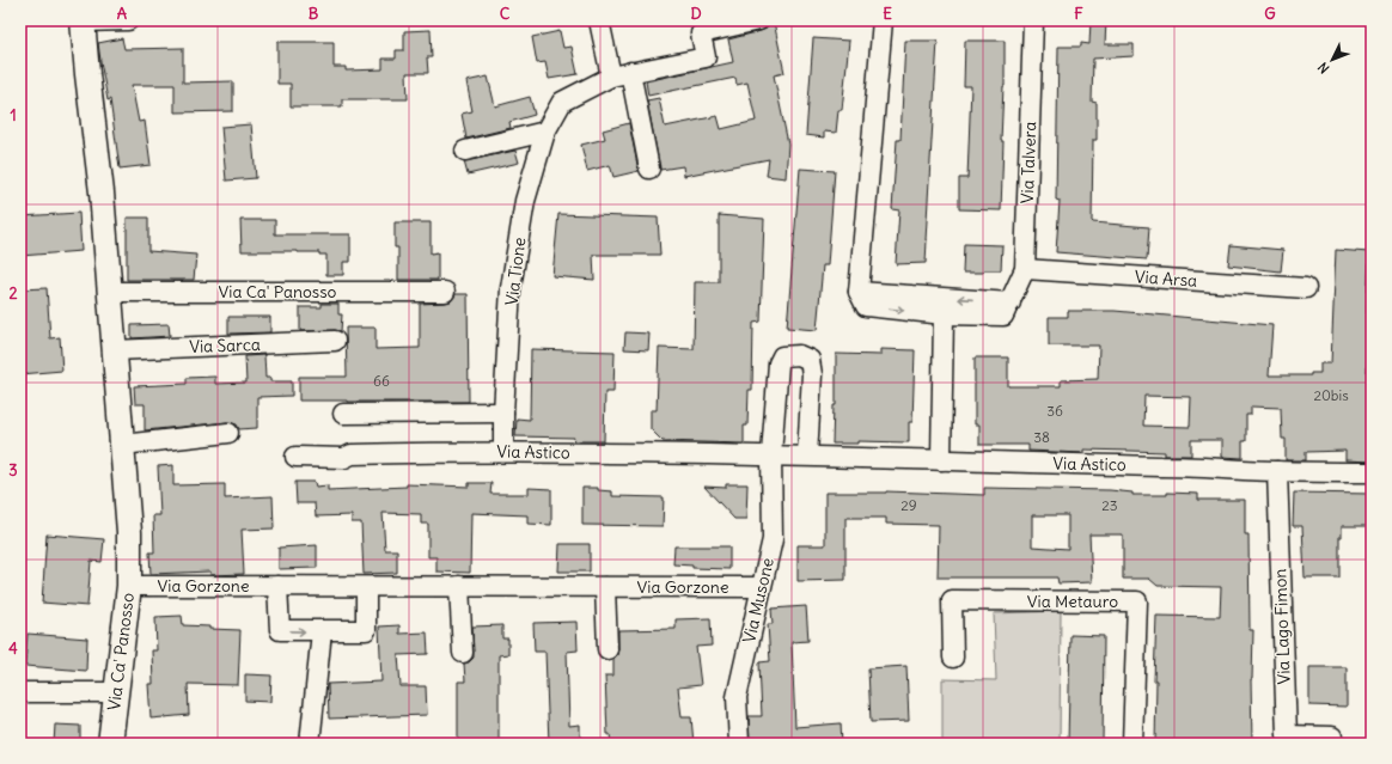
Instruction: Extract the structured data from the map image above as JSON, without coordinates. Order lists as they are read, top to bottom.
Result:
{
  "streets": {
    "street": [
      "Via Talvera",
      "Via Tione",
      "Via Arsa",
      "Via Ca' Panosso",
      "Via Sarca",
      "Via Astico",
      "Via Gorzone",
      "Via Musone",
      "Via Metauro",
      "Via Lago Fimon"
    ]
  },
  "crossings": [
    ["Via Talvera", "Via Arsa"],
    ["Via Tione", "Via Astico"],
    ["Via Ca' Panosso", "Via Sarca"],
    ["Via Ca' Panosso", "Via Gorzone"],
    ["Via Astico", "Via Musone"],
    ["Via Astico", "Via Lago Fimon"],
    ["Via Gorzone", "Via Musone"]
  ],
  "house_numbers": [
    "66",
    "20bis",
    "36",
    "38",
    "29",
    "23"
  ],
  "north": "bottom left",
  "grid": {
    "columns": [
      "A",
      "B",
      "C",
      "D",
      "E",
      "F",
      "G"
    ],
    "rows": [
      "1",
      "2",
      "3",
      "4"
    ]
  }
}
